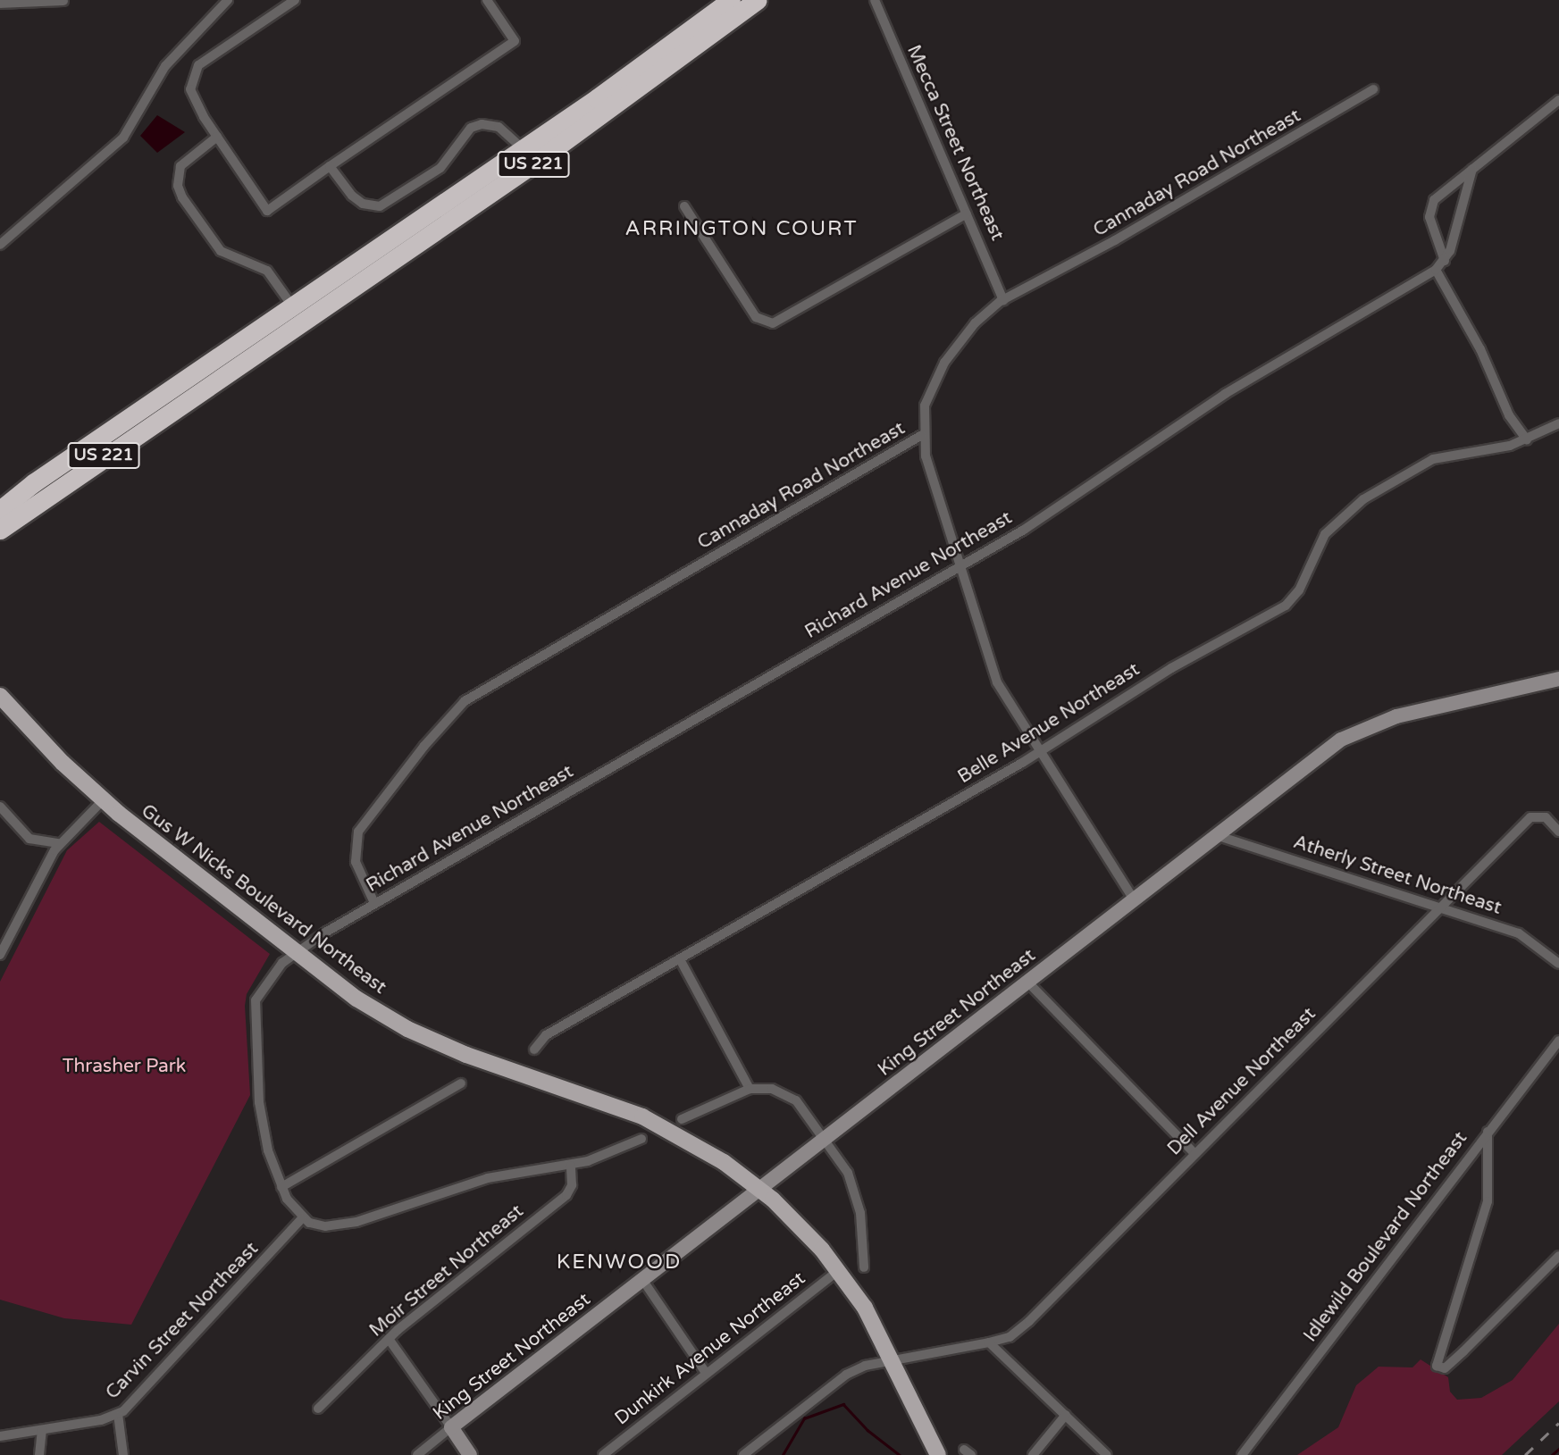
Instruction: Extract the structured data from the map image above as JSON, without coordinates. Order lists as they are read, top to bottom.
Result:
{
  "streets": {
    "highway": ["US 221"],
    "main road": ["Gus W Nicks Boulevard Northeast"],
    "street": [
      "Mecca Street Northeast",
      "Cannaday Road Northeast",
      "Richard Avenue Northeast",
      "Belle Avenue Northeast",
      "Atherly Street Northeast",
      "King Street Northeast",
      "Dell Avenue Northeast",
      "Idlewild Boulevard Northeast",
      "Moir Street Northeast",
      "Carvin Street Northeast",
      "Dunkirk Avenue Northeast"
    ]
  },
  "crossings": [
    ["Mecca Street Northeast", "Cannaday Road Northeast"],
    ["Cannaday Road Northeast", "Richard Avenue Northeast"],
    ["Richard Avenue Northeast", "Gus W Nicks Boulevard Northeast"],
    ["Richard Avenue Northeast", "Carvin Street Northeast"],
    ["Atherly Street Northeast", "King Street Northeast"],
    ["Atherly Street Northeast", "Dell Avenue Northeast"],
    ["Gus W Nicks Boulevard Northeast", "King Street Northeast"],
    ["Gus W Nicks Boulevard Northeast", "Dunkirk Avenue Northeast"]
  ],
  "districts": ["ARRINGTON COURT", "KENWOOD"],
  "parks": ["Thrasher Park"]
}
